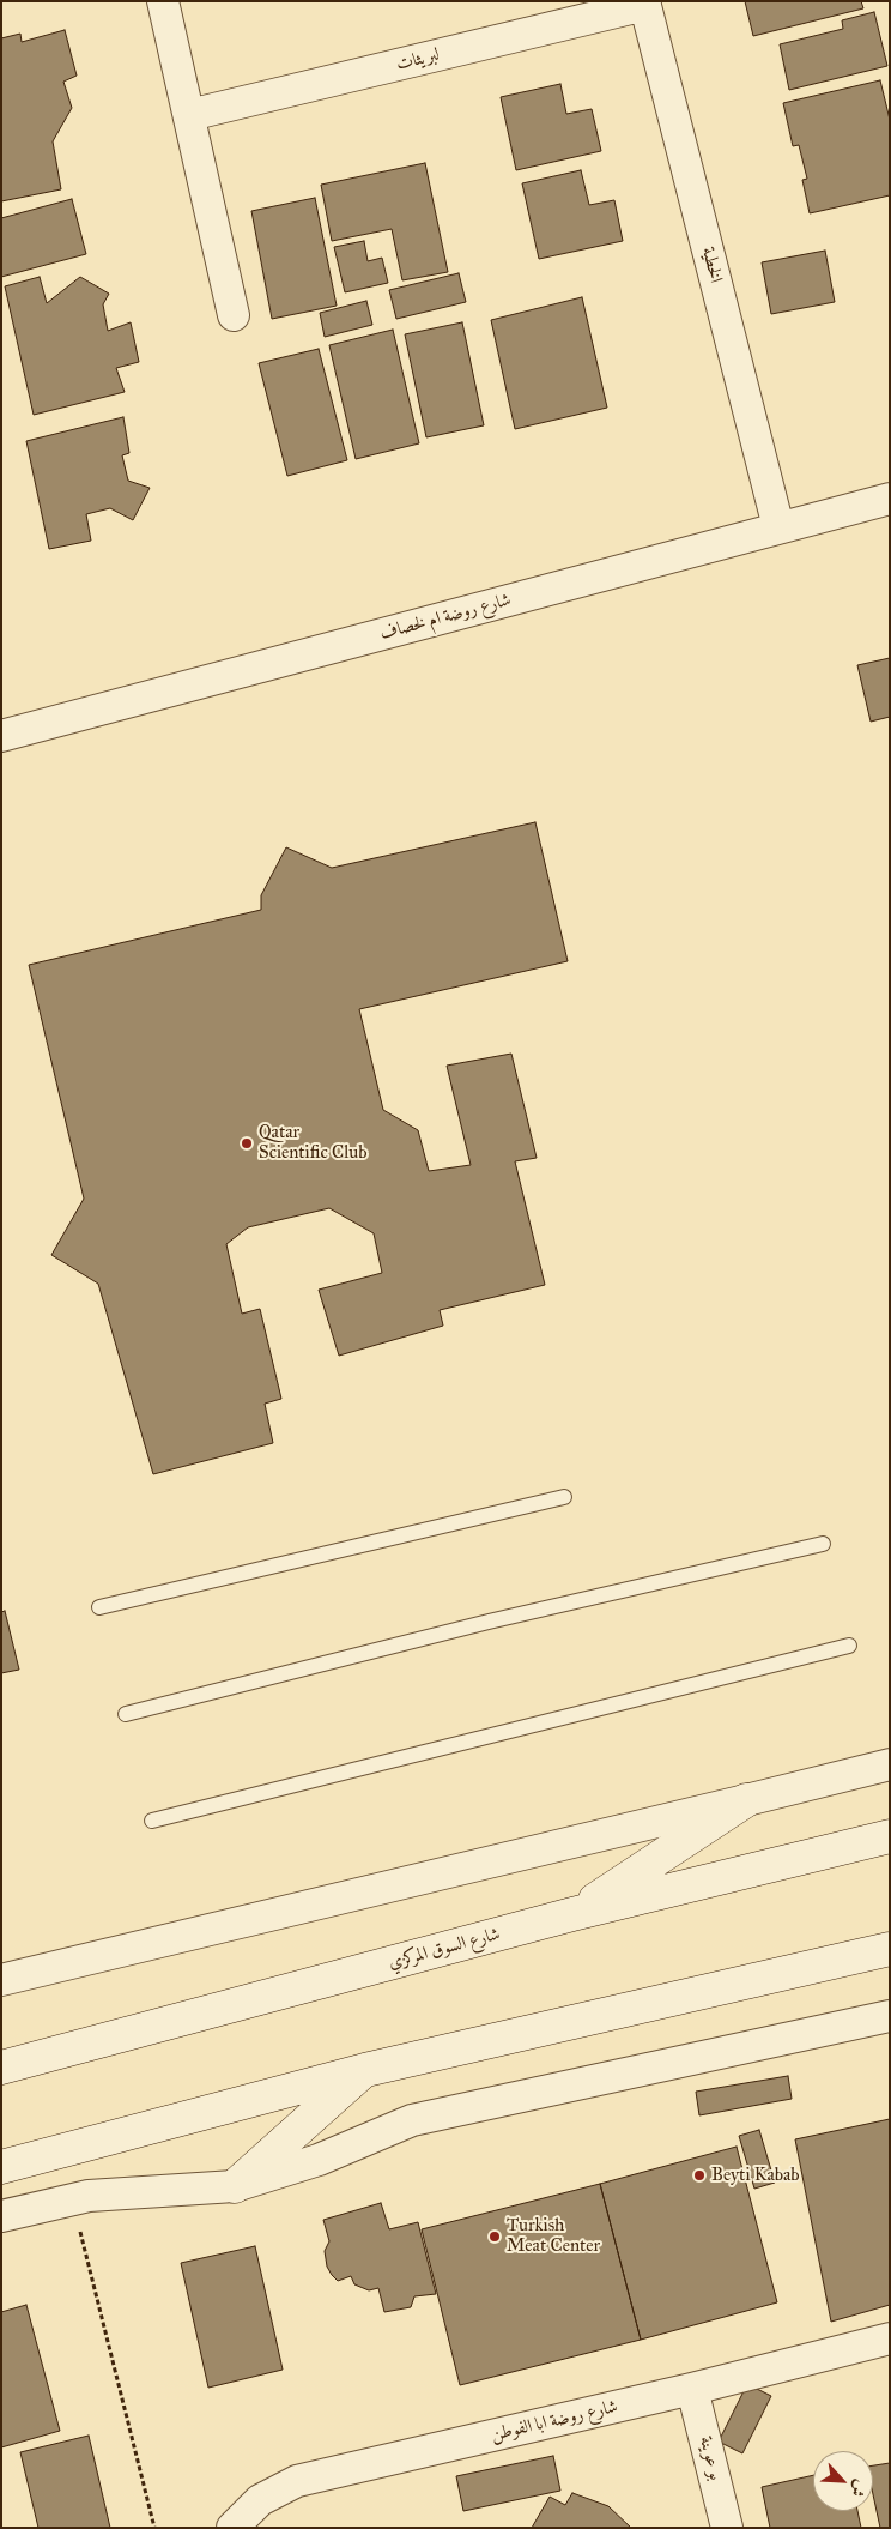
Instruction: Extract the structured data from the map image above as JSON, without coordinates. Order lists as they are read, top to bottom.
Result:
{
  "streets": {
    "main road": ["شارع السوق المركزي"],
    "street": [
      "لبريثات",
      "الخطية",
      "شارع روضة ام لخصاف",
      "شارع روضة ابا الفوطن",
      "بو عوينة"
    ]
  },
  "crossings": [
    ["لبريثات", "الخطية"],
    ["الخطية", "شارع روضة ام لخصاف"],
    ["شارع روضة ابا الفوطن", "بو عوينة"]
  ],
  "places": ["Qatar Scientific Club", "Beyti Kabab", "Turkish Meat Center"],
  "north": "bottom right"
}
